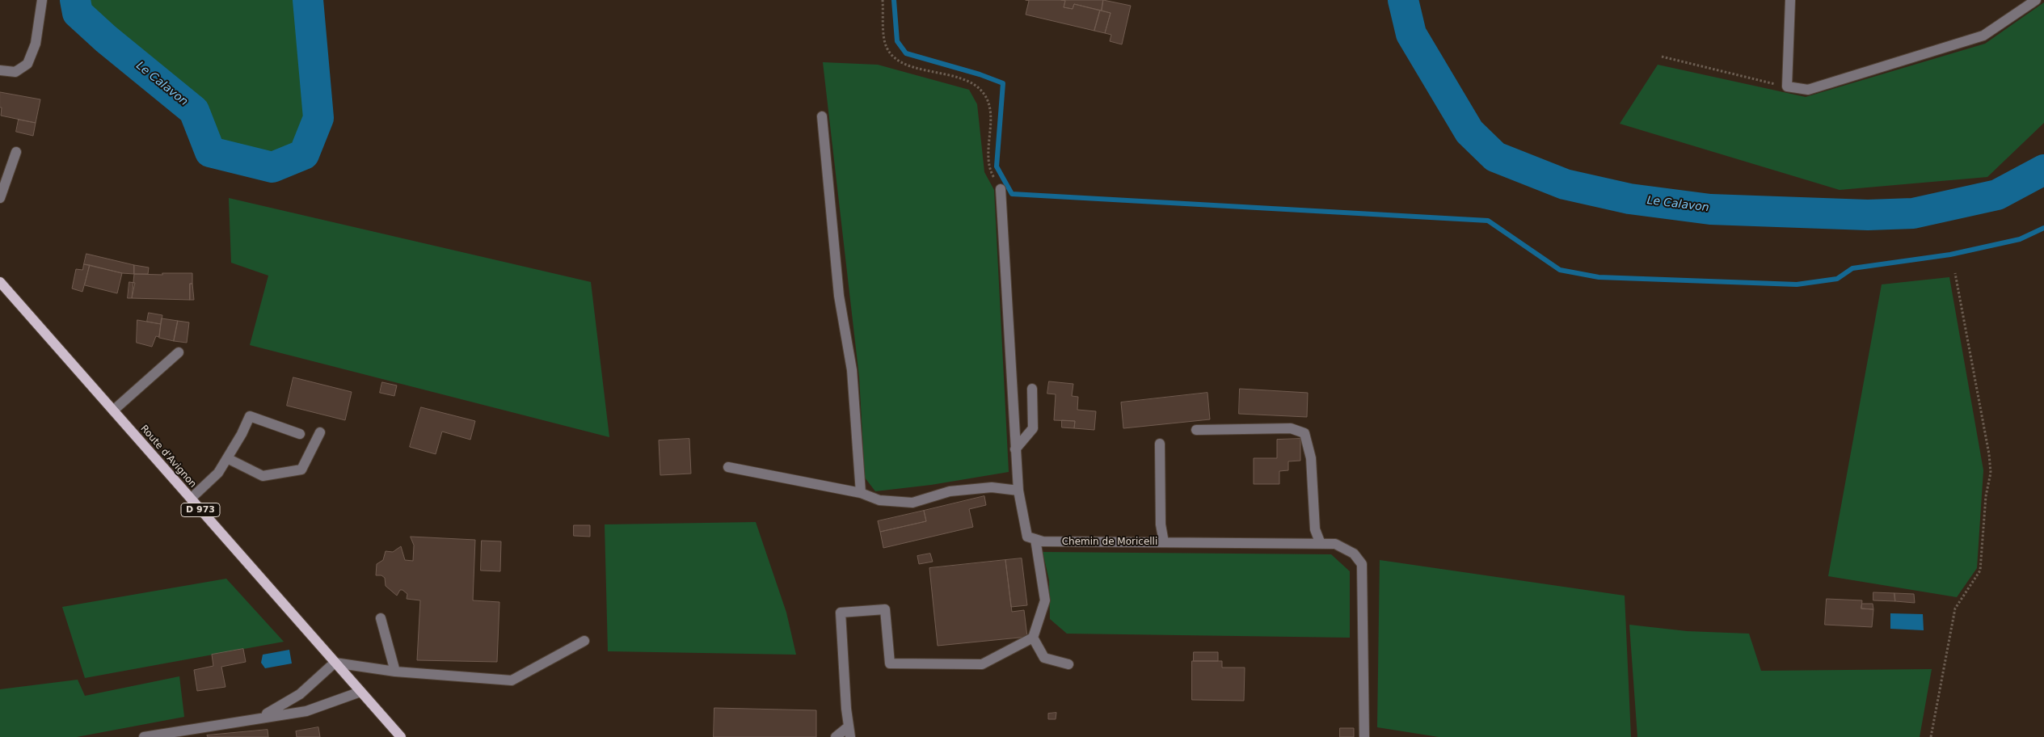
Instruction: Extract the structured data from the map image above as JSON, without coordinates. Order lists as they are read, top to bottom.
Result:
{
  "streets": {
    "main road": ["Route d'Avignon", "D 973"],
    "street": ["Chemin de Moricelli"]
  },
  "water": ["Le Calavon"]
}
